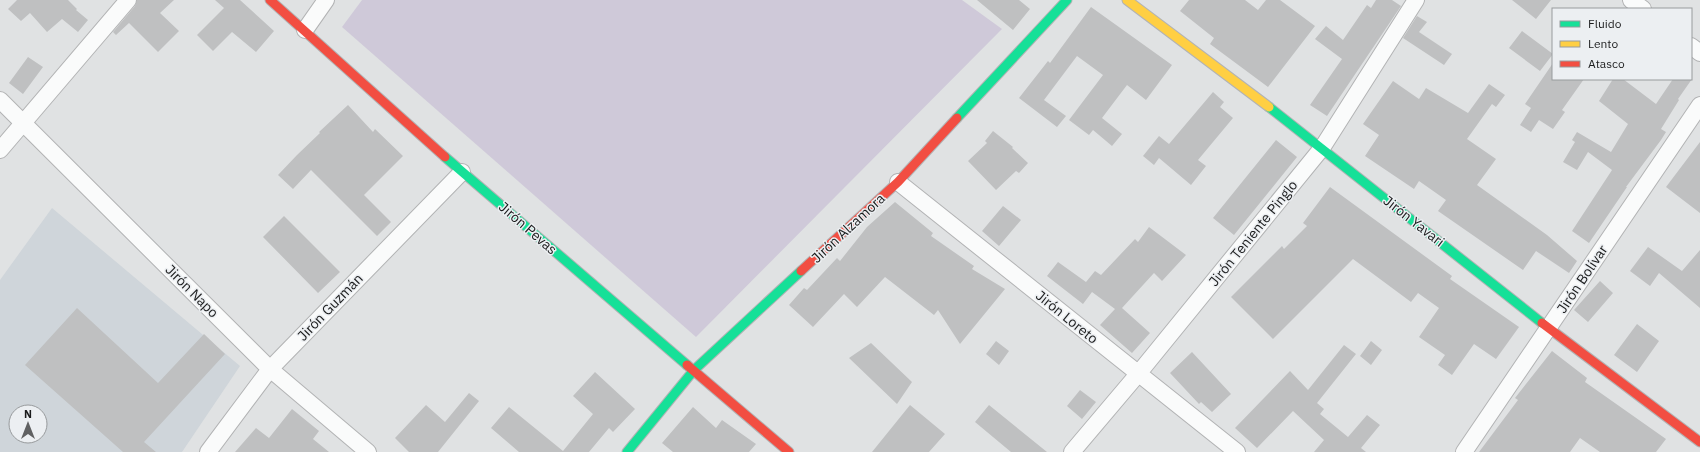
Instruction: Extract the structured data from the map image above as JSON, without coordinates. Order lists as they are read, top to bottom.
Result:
{
  "streets": {
    "street": [
      "Jirón Yavari",
      "Jirón Pevas",
      "Jirón Alzamora",
      "Jirón Teniente Pinglo",
      "Jirón Bolívar",
      "Jirón Napo",
      "Jirón Guzmán",
      "Jirón Loreto"
    ]
  },
  "crossings": [
    ["Jirón Yavari", "Jirón Teniente Pinglo"],
    ["Jirón Yavari", "Jirón Bolívar"],
    ["Jirón Pevas", "Jirón Alzamora"],
    ["Jirón Pevas", "Jirón Guzmán"],
    ["Jirón Alzamora", "Jirón Loreto"],
    ["Jirón Teniente Pinglo", "Jirón Loreto"],
    ["Jirón Napo", "Jirón Guzmán"]
  ],
  "legend": ["Fluido", "Lento", "Atasco"],
  "north": "top"
}
